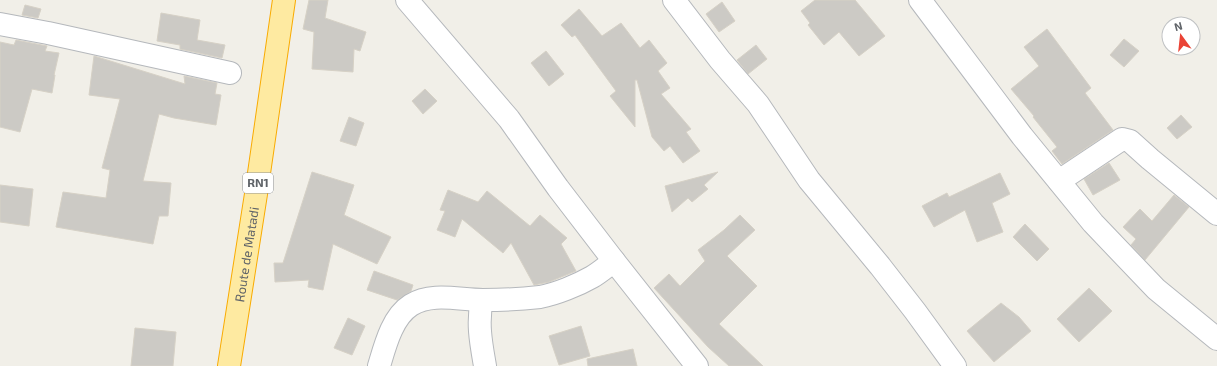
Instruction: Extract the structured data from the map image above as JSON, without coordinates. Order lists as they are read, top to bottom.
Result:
{
  "streets": {
    "highway": ["RN1", "Route de Matadi"]
  },
  "north": "top"
}
